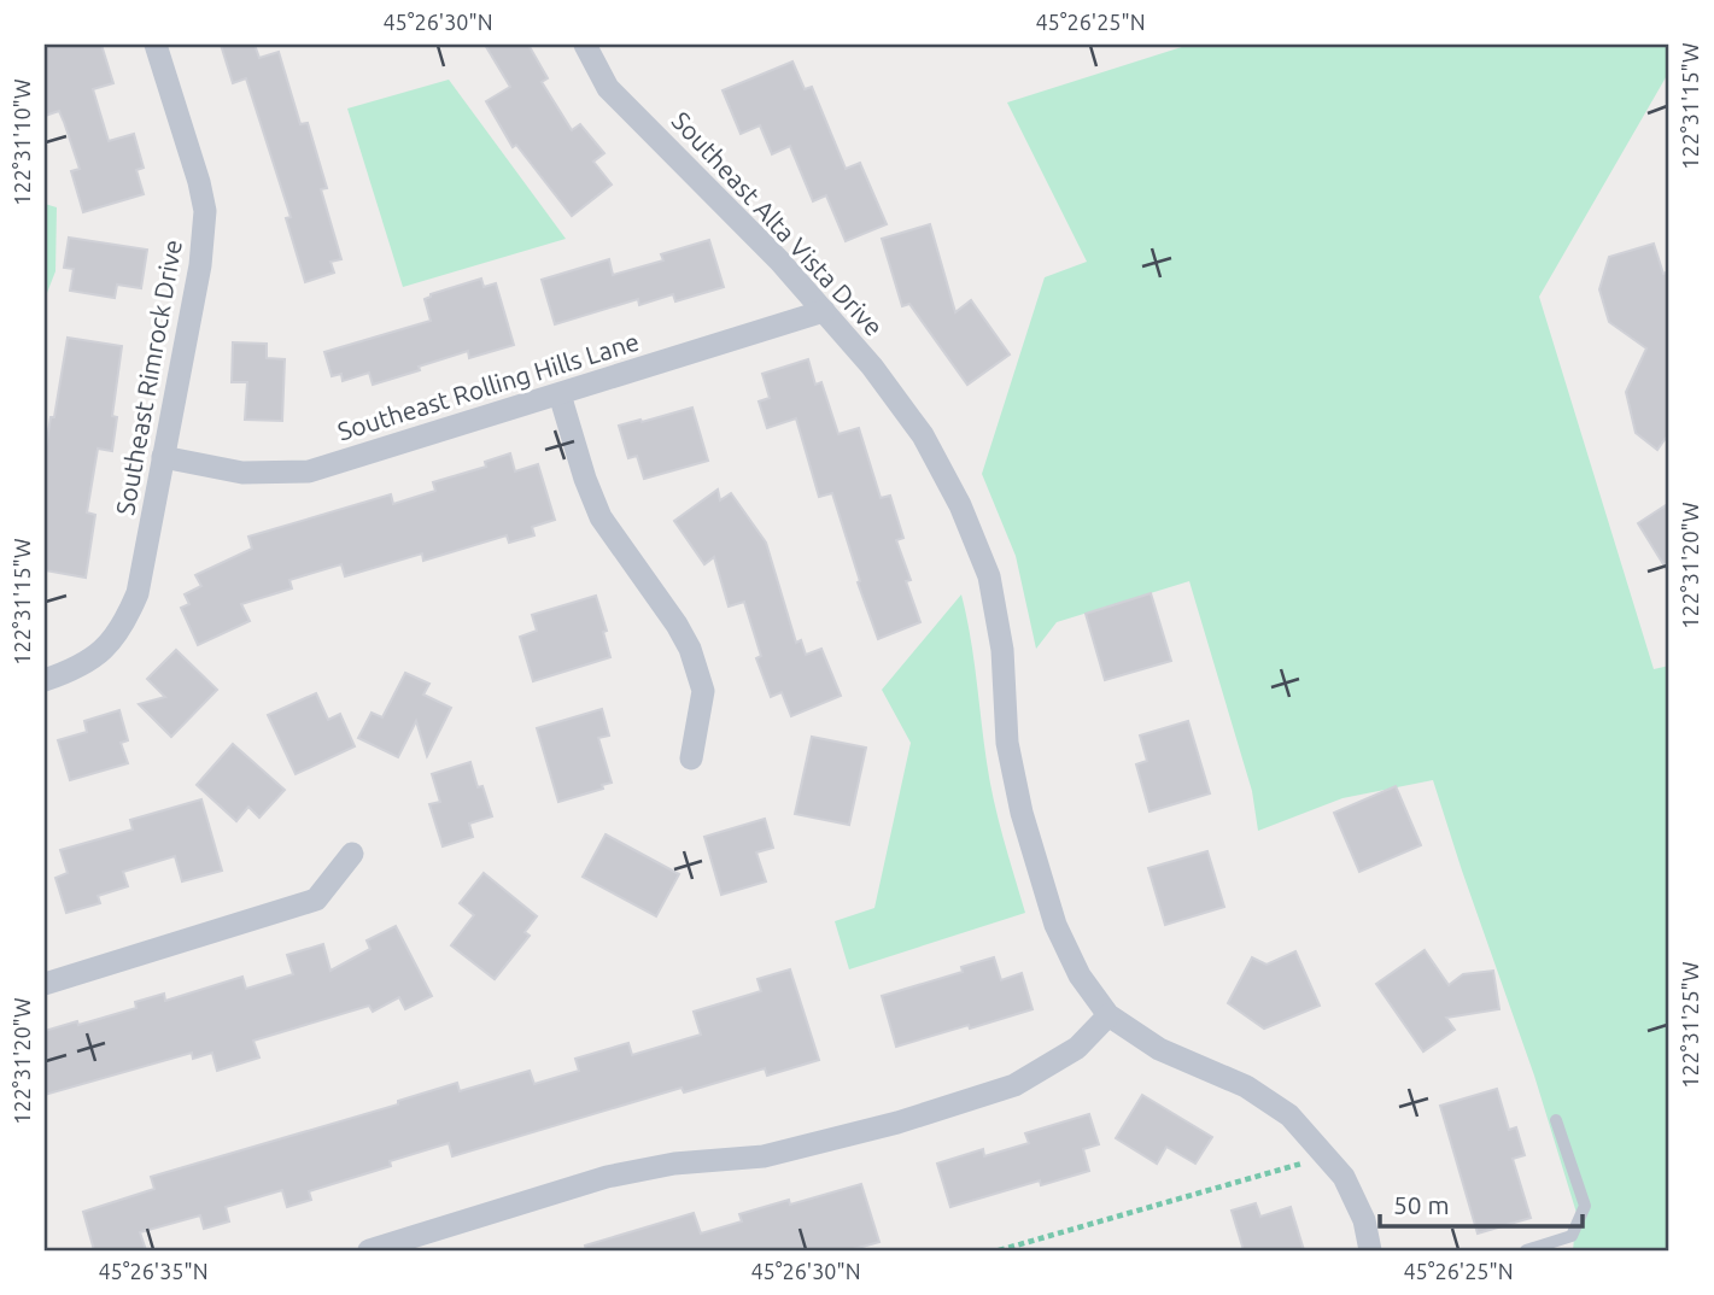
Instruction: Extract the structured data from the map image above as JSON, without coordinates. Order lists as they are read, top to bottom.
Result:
{
  "streets": {
    "street": ["Southeast Alta Vista Drive", "Southeast Rimrock Drive", "Southeast Rolling Hills Lane"]
  },
  "crossings": [
    ["Southeast Alta Vista Drive", "Southeast Rolling Hills Lane"],
    ["Southeast Rimrock Drive", "Southeast Rolling Hills Lane"]
  ],
  "scale_bar": "50 m",
  "coordinates": [
    "45°26'30\"N",
    "45°26'25\"N",
    "122°31'15\"W",
    "122°31'10\"W",
    "122°31'20\"W",
    "122°31'25\"W",
    "45°26'35\"N"
  ]
}
